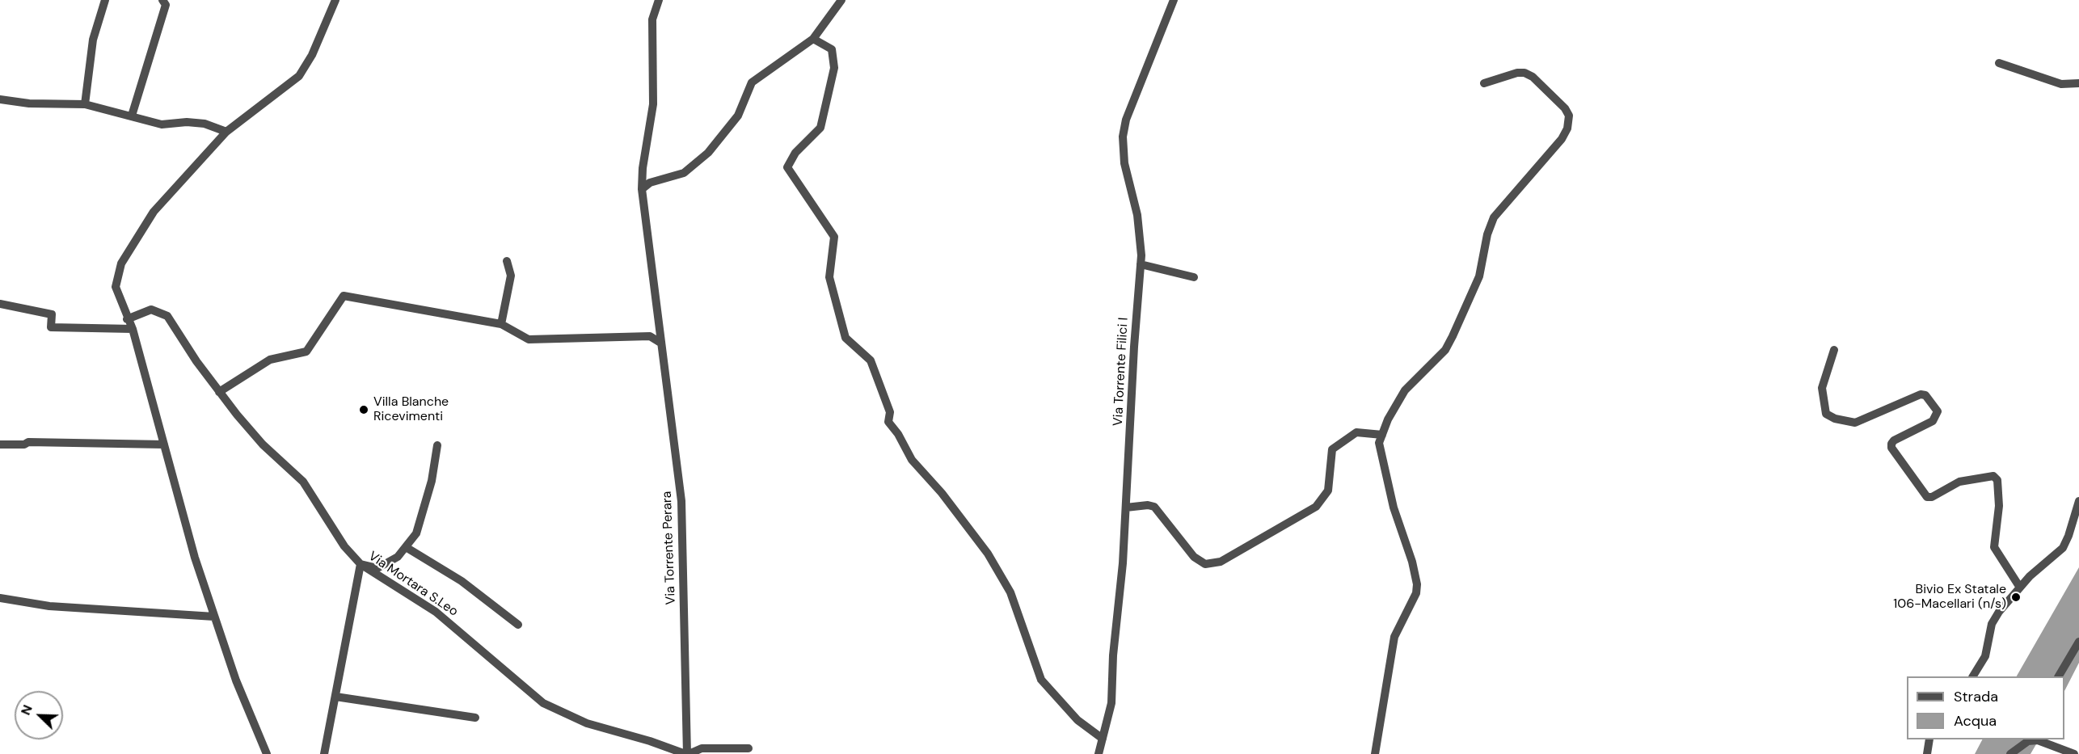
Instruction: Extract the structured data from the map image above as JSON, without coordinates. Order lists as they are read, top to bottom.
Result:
{
  "streets": {
    "street": ["Via Torrente Filici I", "Via Torrente Perara", "Via Mortara S.Leo"]
  },
  "crossings": [
    ["Via Torrente Perara", "Via Mortara S.Leo"]
  ],
  "places": ["Villa Blanche Ricevimenti", "Bivio Ex Statale 106-Macellari (n/s)"],
  "legend": ["Strada", "Acqua"],
  "north": "top left"
}
